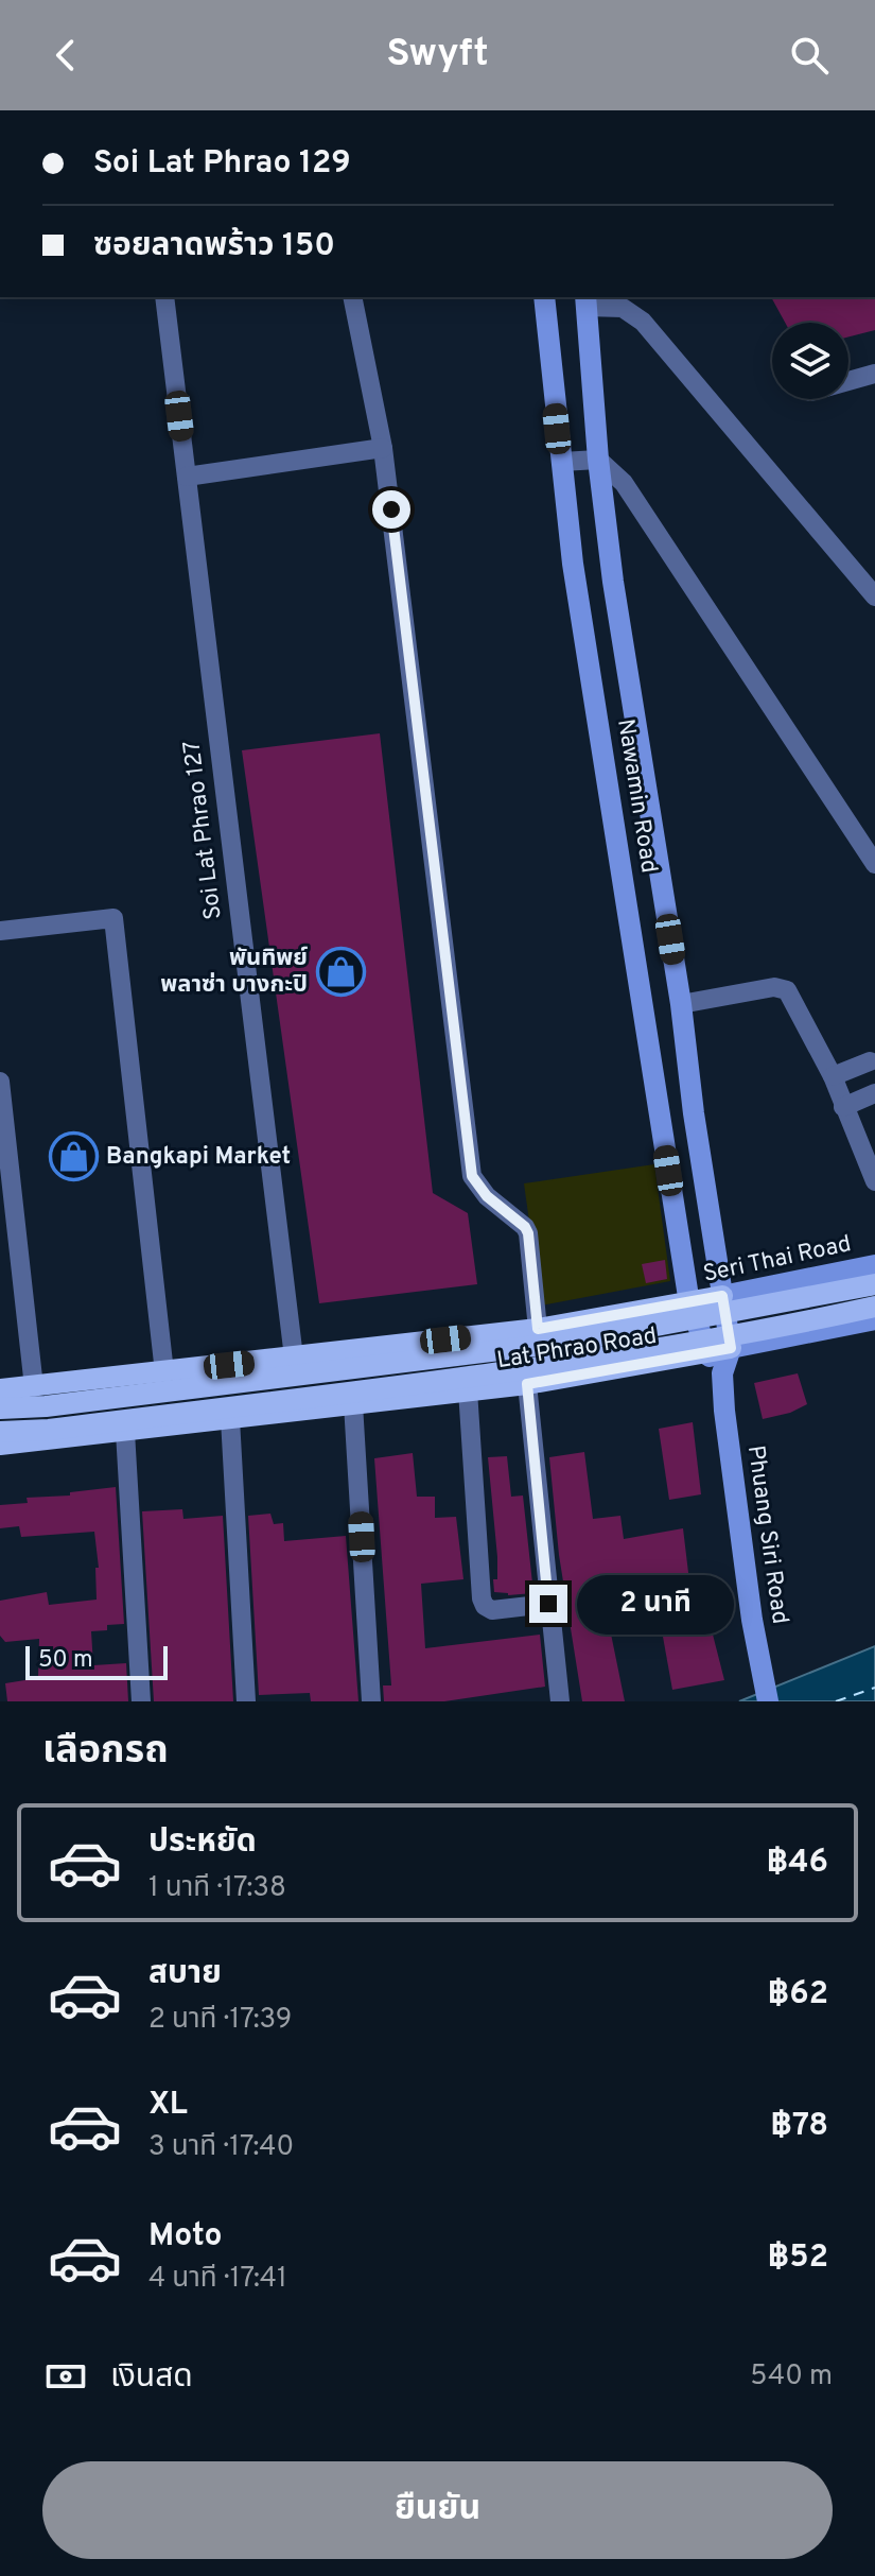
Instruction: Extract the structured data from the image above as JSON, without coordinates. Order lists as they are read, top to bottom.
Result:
{
  "streets": {
    "main road": [
      "Nawamin Road",
      "Seri Thai Road",
      "Lat Phrao Road",
      "Phuang Siri Road"
    ],
    "street": ["Soi Lat Phrao 127"]
  },
  "crossings": [
    ["Nawamin Road", "Seri Thai Road"],
    ["Nawamin Road", "Lat Phrao Road"],
    ["Nawamin Road", "Phuang Siri Road"],
    ["Soi Lat Phrao 127", "Lat Phrao Road"],
    ["Seri Thai Road", "Lat Phrao Road"],
    ["Seri Thai Road", "Phuang Siri Road"]
  ],
  "places": {
    "shop": ["พันทิพย์ พลาซ่า บางกะปิ", "Bangkapi Market"]
  },
  "scale_bar": "50 m",
  "page": {
    "header": "Swyft",
    "banner": ["Soi Lat Phrao 129", "ซอยลาดพร้าว 150"],
    "bubble": "2 นาที",
    "scale": "50 m",
    "heading": "เลือกรถ",
    "list": [
      {
        "name": "ประหยัด",
        "note": "1 นาที · 17:38",
        "value": "฿46"
      },
      {
        "name": "สบาย",
        "note": "2 นาที · 17:39",
        "value": "฿62"
      },
      {
        "name": "XL",
        "note": "3 นาที · 17:40",
        "value": "฿78"
      },
      {
        "name": "Moto",
        "note": "4 นาที · 17:41",
        "value": "฿52"
      }
    ],
    "pay": ["เงินสด", "540 m"],
    "buttons": "ยืนยัน"
  }
}
